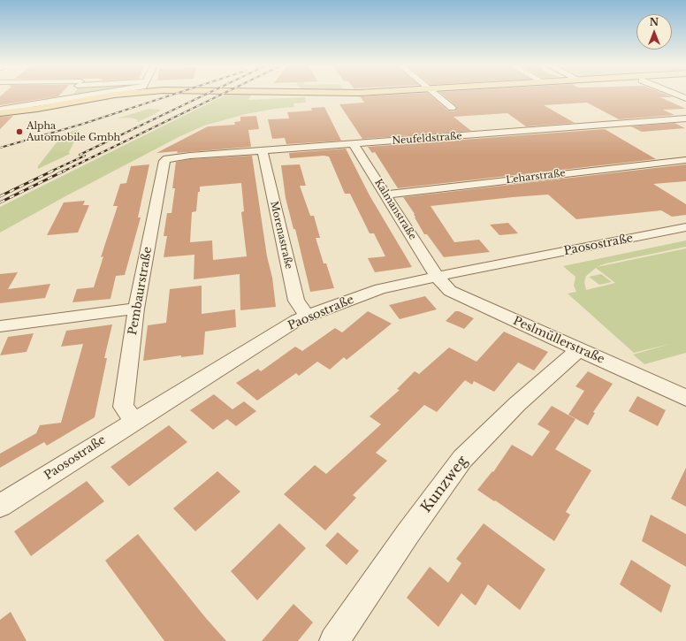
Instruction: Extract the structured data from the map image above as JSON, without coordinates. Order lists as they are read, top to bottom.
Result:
{
  "streets": {
    "street": [
      "Neufeldstraße",
      "Leharstraße",
      "Kalmanstraße",
      "Morenastraße",
      "Paosostraße",
      "Pembaurstraße",
      "Peslmüllerstraße",
      "Kunzweg"
    ]
  },
  "crossings": [
    ["Neufeldstraße", "Kalmanstraße"],
    ["Neufeldstraße", "Morenastraße"],
    ["Neufeldstraße", "Pembaurstraße"],
    ["Leharstraße", "Kalmanstraße"],
    ["Kalmanstraße", "Paosostraße"],
    ["Kalmanstraße", "Peslmüllerstraße"],
    ["Morenastraße", "Paosostraße"],
    ["Paosostraße", "Pembaurstraße"],
    ["Paosostraße", "Peslmüllerstraße"],
    ["Peslmüllerstraße", "Kunzweg"]
  ],
  "places": ["Alpha Automobile Gmbh"],
  "north": "top"
}
